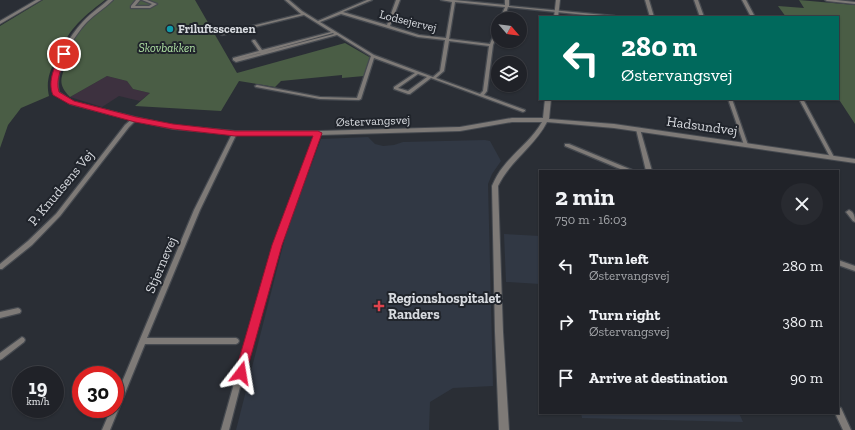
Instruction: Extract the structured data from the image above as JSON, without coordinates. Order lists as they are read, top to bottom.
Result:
{
  "streets": {
    "street": [
      "Lodsejervej",
      "Østervangsvej",
      "Hadsundvej",
      "P. Knudsens Vej",
      "Stjernevej"
    ]
  },
  "crossings": [
    ["Østervangsvej", "Hadsundvej"],
    ["Østervangsvej", "P. Knudsens Vej"],
    ["Østervangsvej", "Stjernevej"]
  ],
  "parks": ["Skovbakken"],
  "places": {
    "other": ["Friluftsscenen"],
    "health": ["Regionshospitalet Randers"]
  },
  "north": "bottom right",
  "page": {
    "turn": ["280 m", "Østervangsvej"],
    "heading": ["2 min", "750 m · 16:03"],
    "list": [
      {
        "name": "Turn left",
        "note": "Østervangsvej",
        "value": "280 m"
      },
      {
        "name": "Turn right",
        "note": "Østervangsvej",
        "value": "380 m"
      },
      {
        "name": "Arrive at destination",
        "value": "90 m"
      }
    ],
    "speed": "19 km/h",
    "limit": "30"
  }
}
